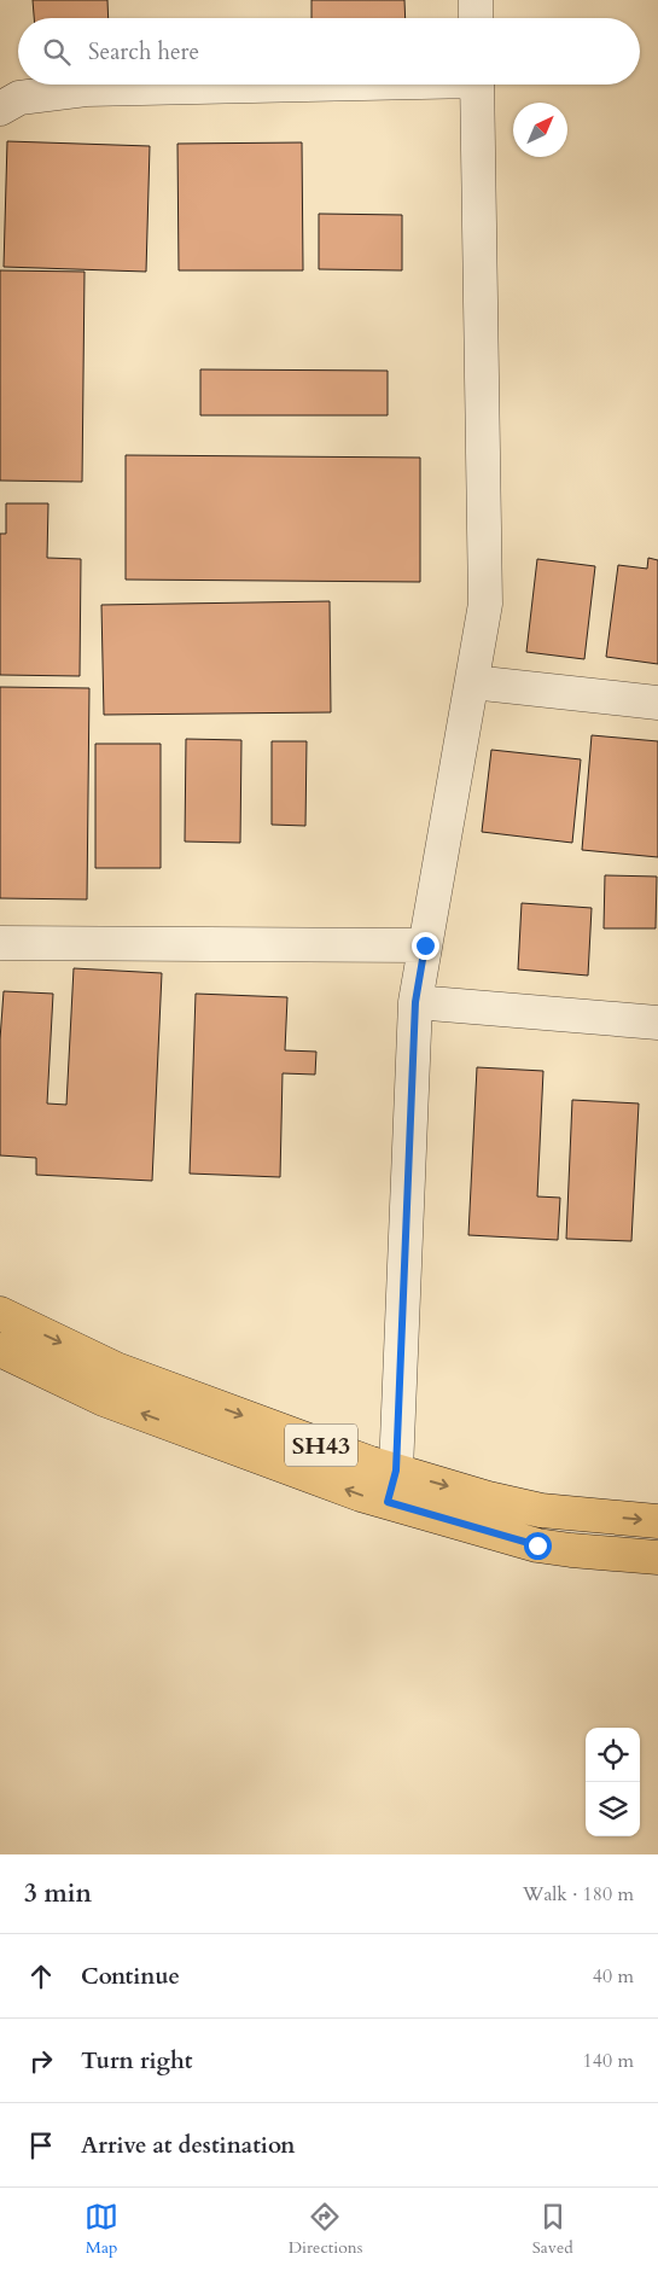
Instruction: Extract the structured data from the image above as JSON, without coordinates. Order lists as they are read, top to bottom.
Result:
{
  "streets": {
    "main road": ["SH43"]
  },
  "north": "top right",
  "page": {
    "search": "Search here",
    "heading": ["3 min", "Walk · 180 m"],
    "list": [
      ["Continue", "40 m"],
      ["Turn right", "140 m"],
      "Arrive at destination"
    ],
    "nav": ["Map", "Directions", "Saved"]
  }
}
